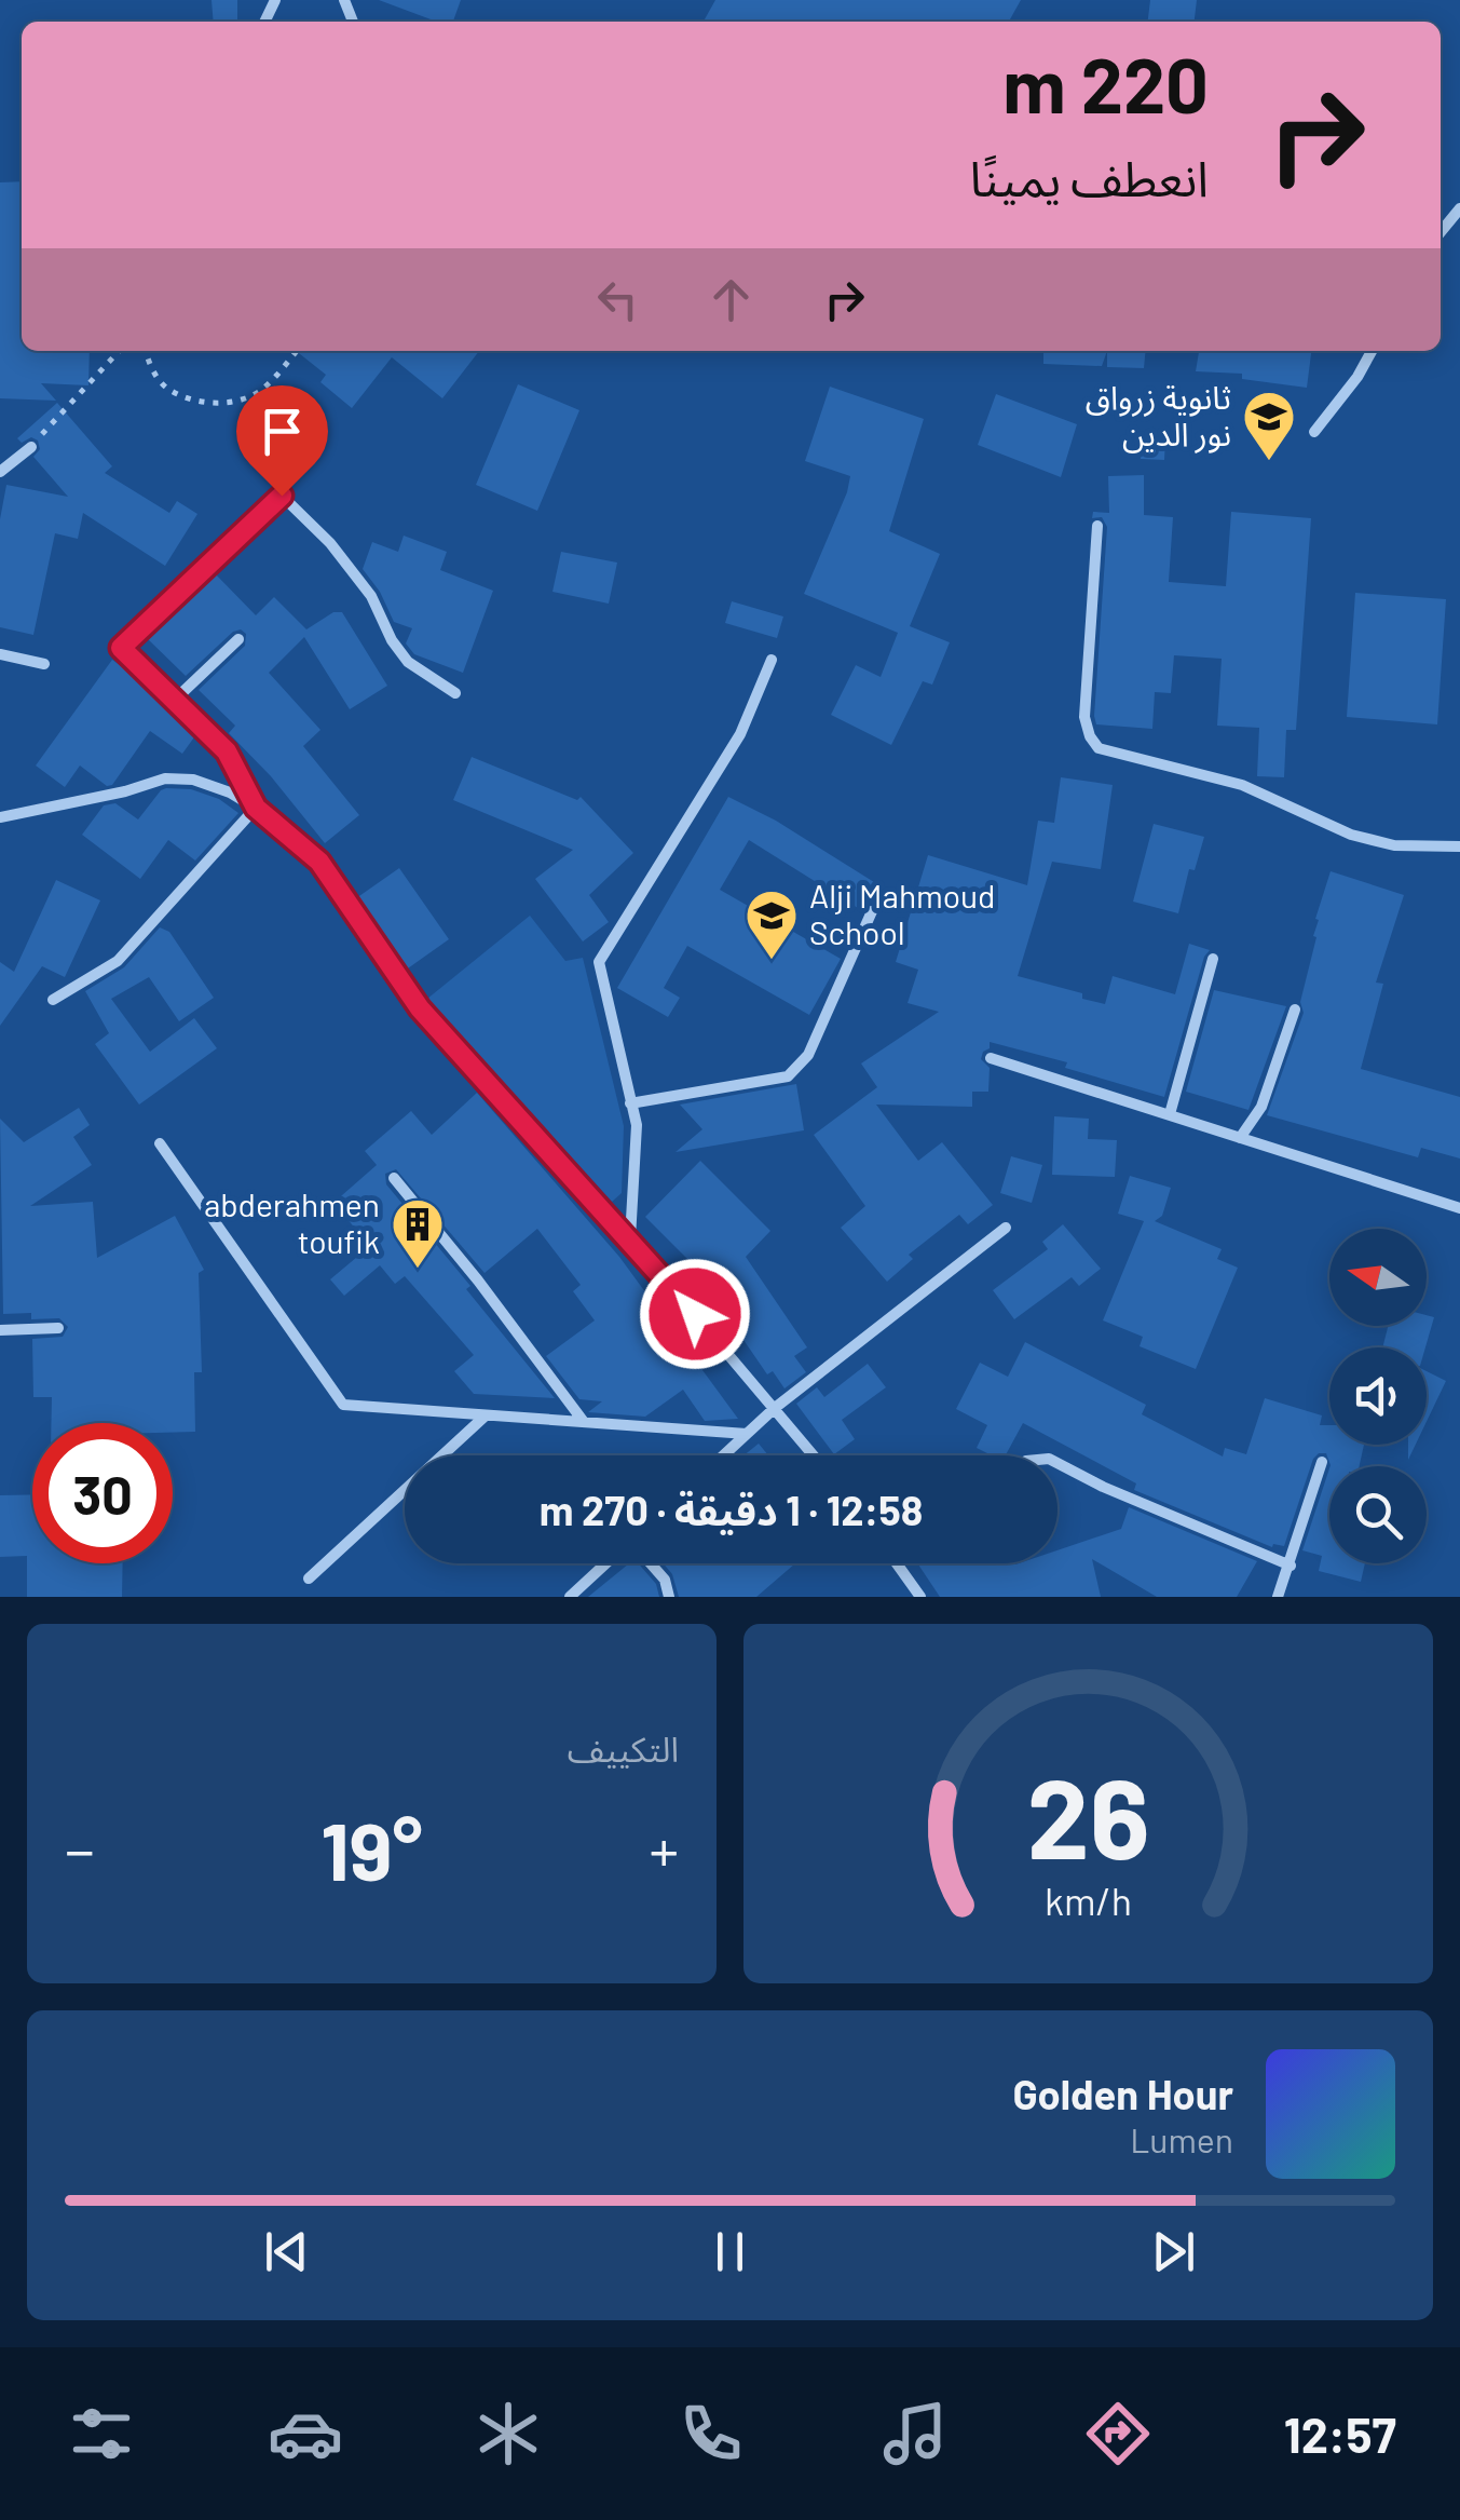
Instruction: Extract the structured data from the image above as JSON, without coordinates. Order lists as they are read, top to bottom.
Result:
{
  "places": {
    "school or university": ["ثانوية زرواق نور الدين", "Alji Mahmoud School"],
    "building": ["abderahmen toufik"]
  },
  "north": "left",
  "page": {
    "turn": ["220 m", "انعطف يمينًا"],
    "limit": "30",
    "trip": "12:58 · 1 دقيقة · 270 m",
    "tile": "التكييف",
    "heat": ["−", "19°", "+"],
    "song": ["Golden Hour", "Lumen"],
    "tabs": "12:57",
    "gauge": ["26", "km/h"]
  }
}
